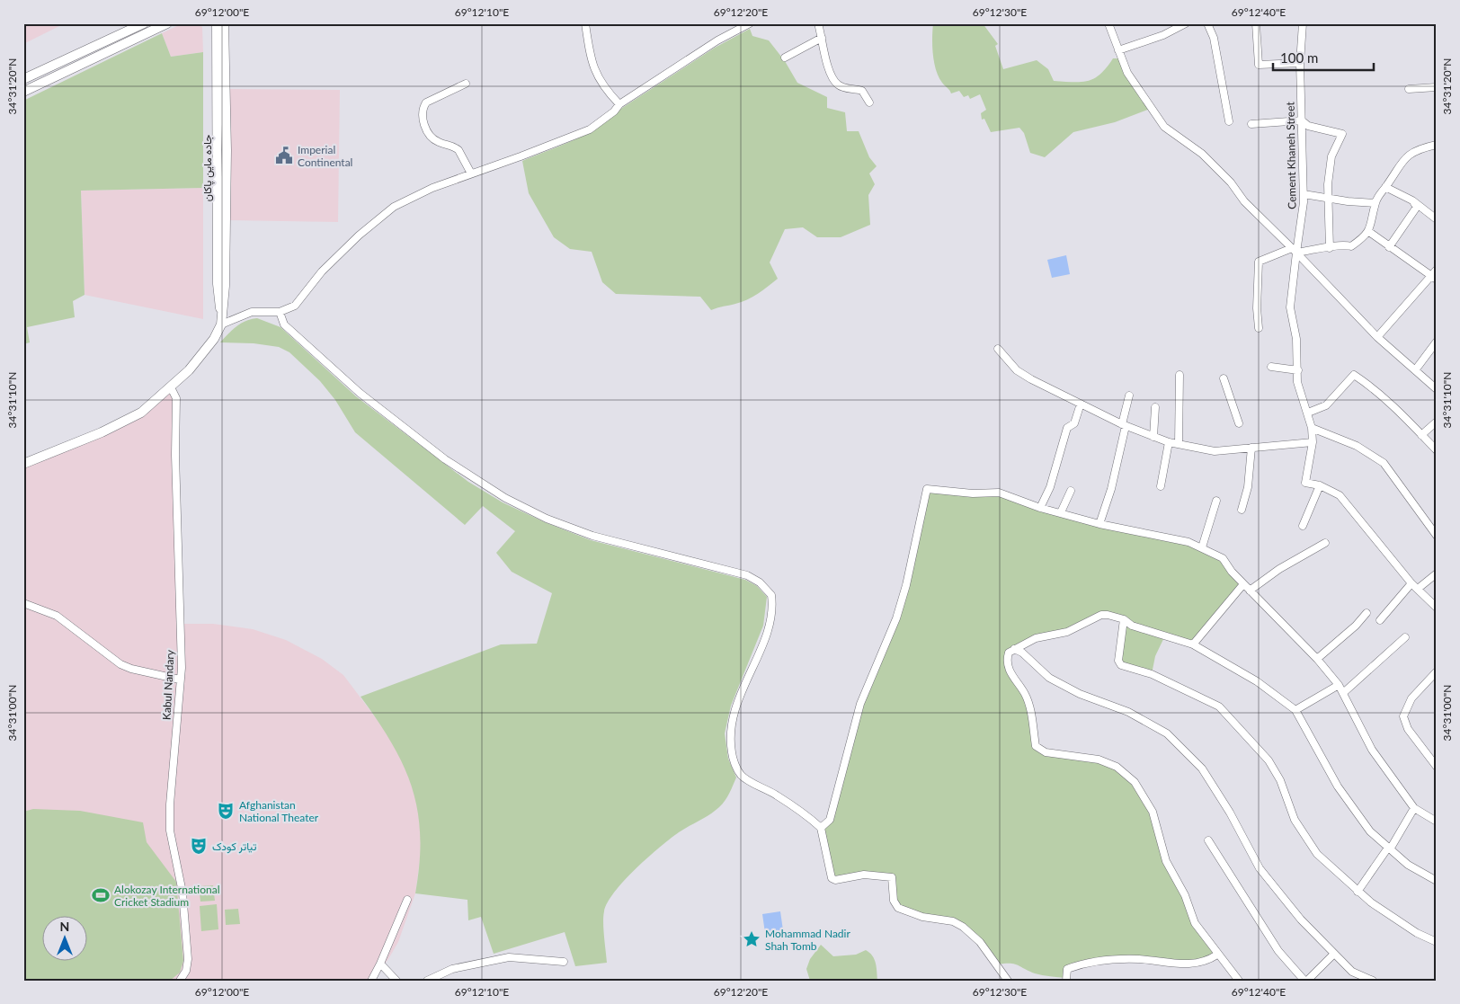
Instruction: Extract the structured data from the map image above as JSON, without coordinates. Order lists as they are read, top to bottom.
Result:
{
  "streets": {
    "main road": ["جاده ماین پاکان"],
    "street": ["Cement Khaneh Street", "Kabul Nandary"]
  },
  "crossings": [
    ["جاده ماین پاکان", "Kabul Nandary"]
  ],
  "places": {
    "public building": ["Imperial Continental"],
    "theatre": ["Afghanistan National Theater", "تیاتر کودک"],
    "sports": ["Alokozay International Cricket Stadium"],
    "place": ["Mohammad Nadir Shah Tomb"]
  },
  "scale_bar": "100 m",
  "north": "top",
  "coordinates": [
    "69°12'00\"E",
    "69°12'10\"E",
    "69°12'20\"E",
    "69°12'30\"E",
    "69°12'40\"E",
    "34°31'20\"N",
    "34°31'10\"N",
    "34°31'00\"N"
  ]
}
